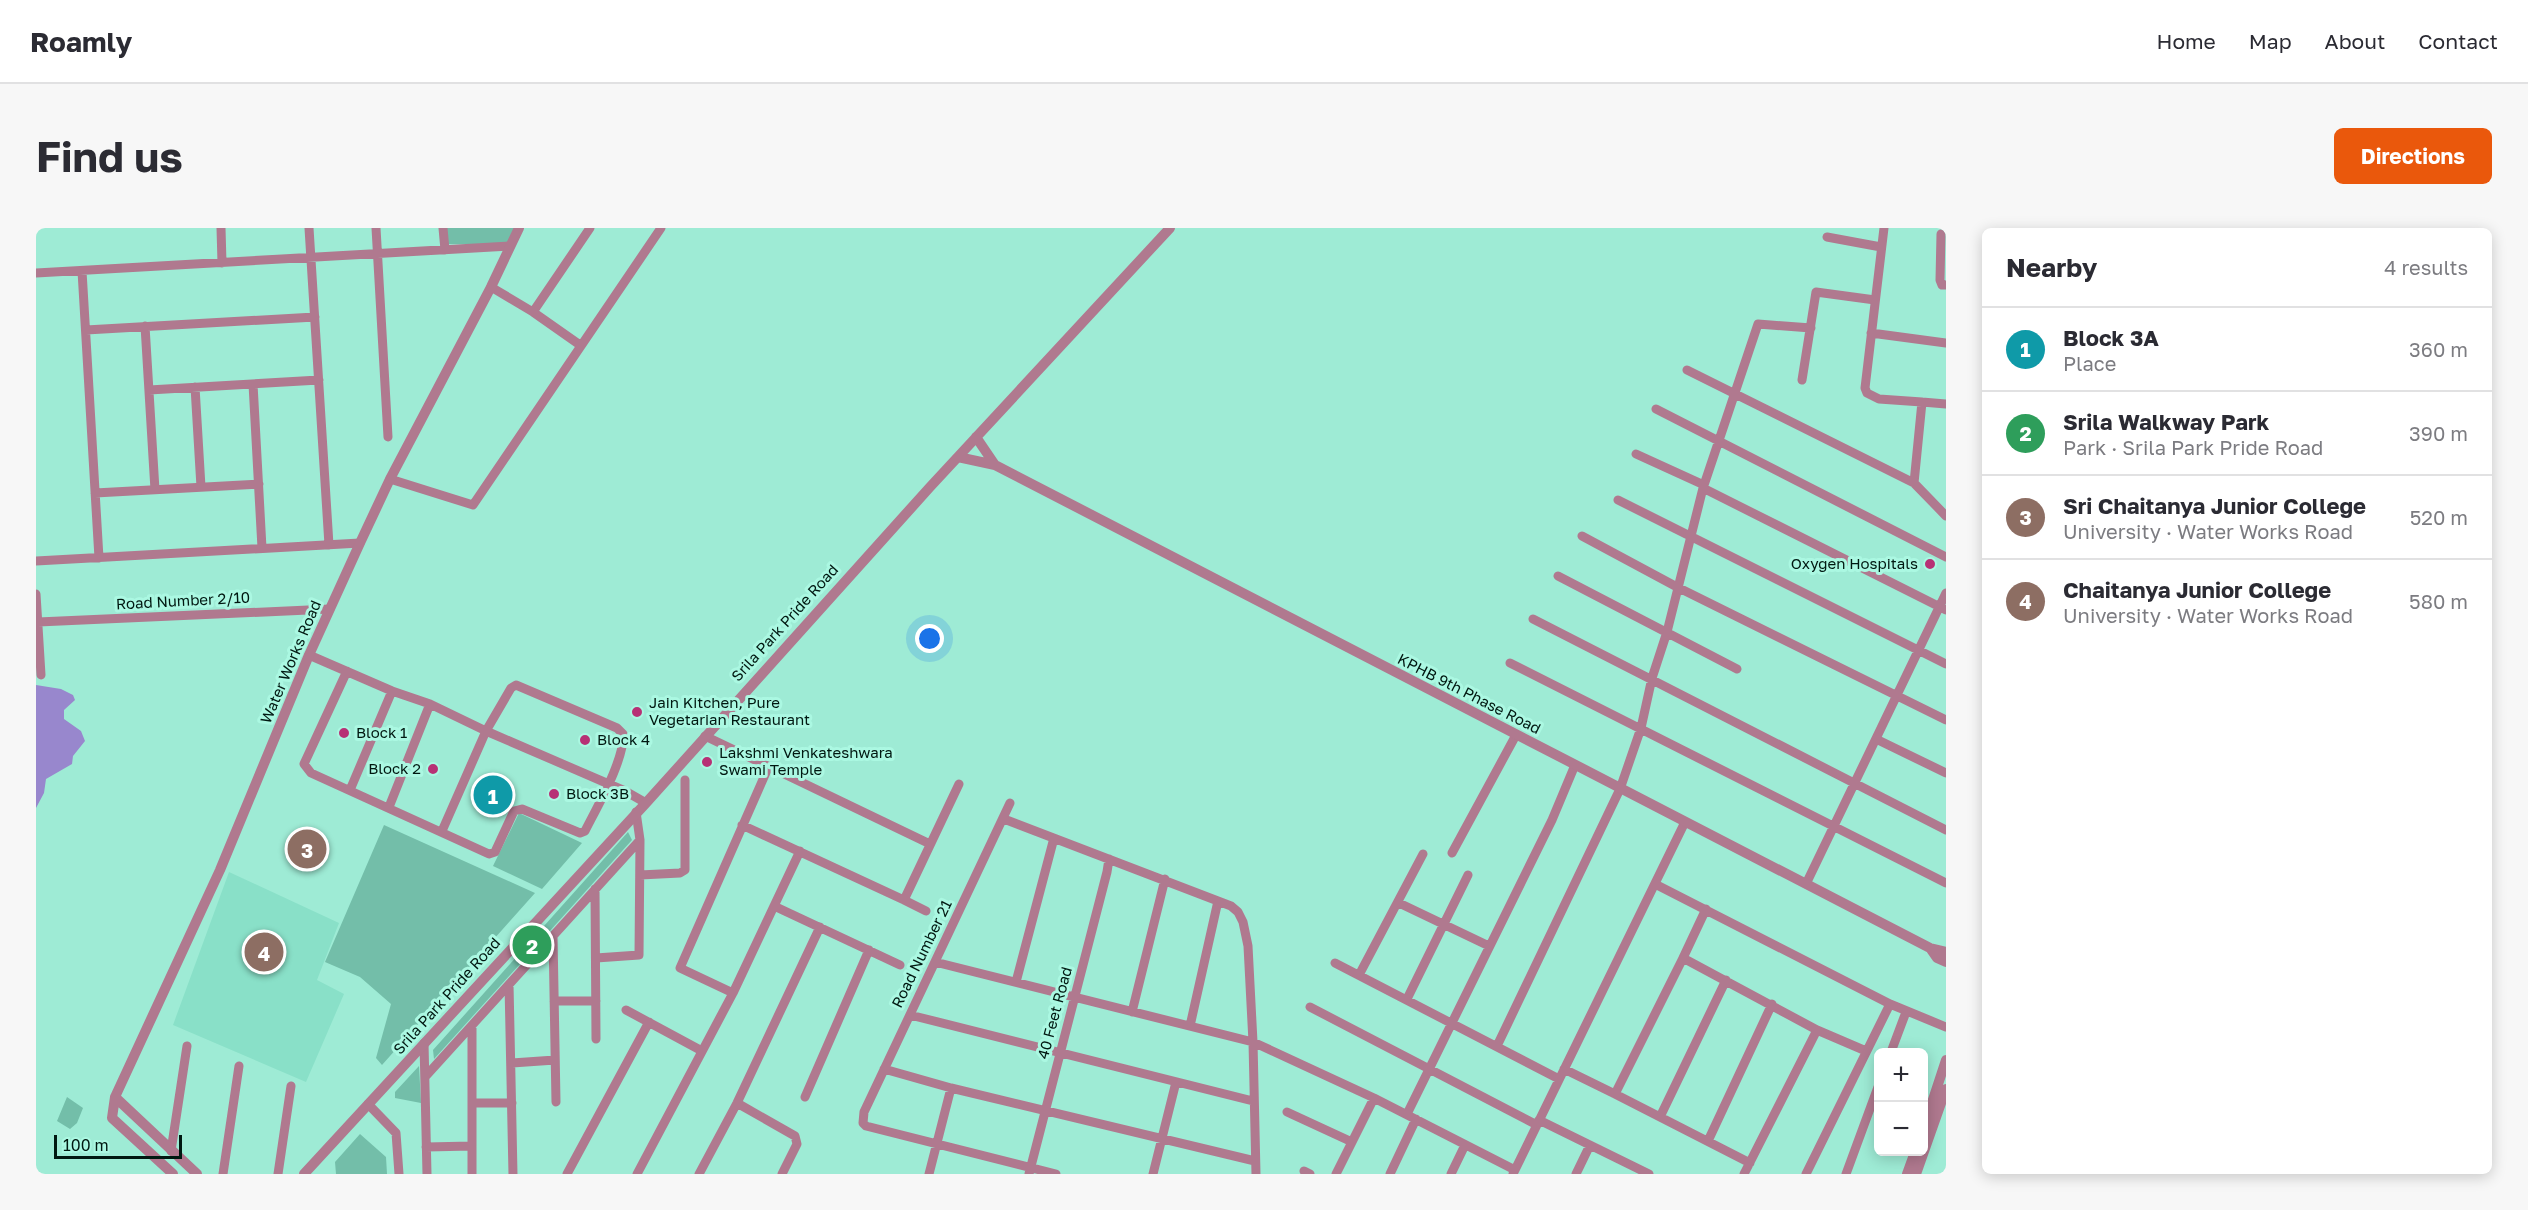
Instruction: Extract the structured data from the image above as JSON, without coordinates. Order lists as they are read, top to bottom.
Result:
{
  "streets": {
    "street": [
      "Road Number 2/10",
      "Srila Park Pride Road",
      "Water Works Road",
      "KPHB 9th Phase Road",
      "Road Number 21",
      "40 Feet Road"
    ]
  },
  "crossings": [
    ["Road Number 2/10", "Water Works Road"],
    ["Srila Park Pride Road", "KPHB 9th Phase Road"]
  ],
  "places": [
    "Oxygen Hospitals",
    "Jain Kitchen, Pure Vegetarian Restaurant",
    "Block 1",
    "Block 4",
    "Lakshmi Venkateshwara Swami Temple",
    "Block 2",
    "Block 3B"
  ],
  "scale_bar": "100 m",
  "page": {
    "header": "Roamly",
    "nav": [
      "Home",
      "Map",
      "About",
      "Contact"
    ],
    "buttons": "Directions",
    "title": "Find us",
    "heading": ["Nearby", "4 results"],
    "list": [
      {
        "mark": "1",
        "name": "Block 3A",
        "note": "Place",
        "value": "360 m"
      },
      {
        "mark": "2",
        "name": "Srila Walkway Park",
        "note": "Park · Srila Park Pride Road",
        "value": "390 m"
      },
      {
        "mark": "3",
        "name": "Sri Chaitanya Junior College",
        "note": "University · Water Works Road",
        "value": "520 m"
      },
      {
        "mark": "4",
        "name": "Chaitanya Junior College",
        "note": "University · Water Works Road",
        "value": "580 m"
      }
    ],
    "pins": [
      "1",
      "3",
      "2",
      "4"
    ],
    "map_buttons": ["+", "−"],
    "scale": "100 m"
  }
}
